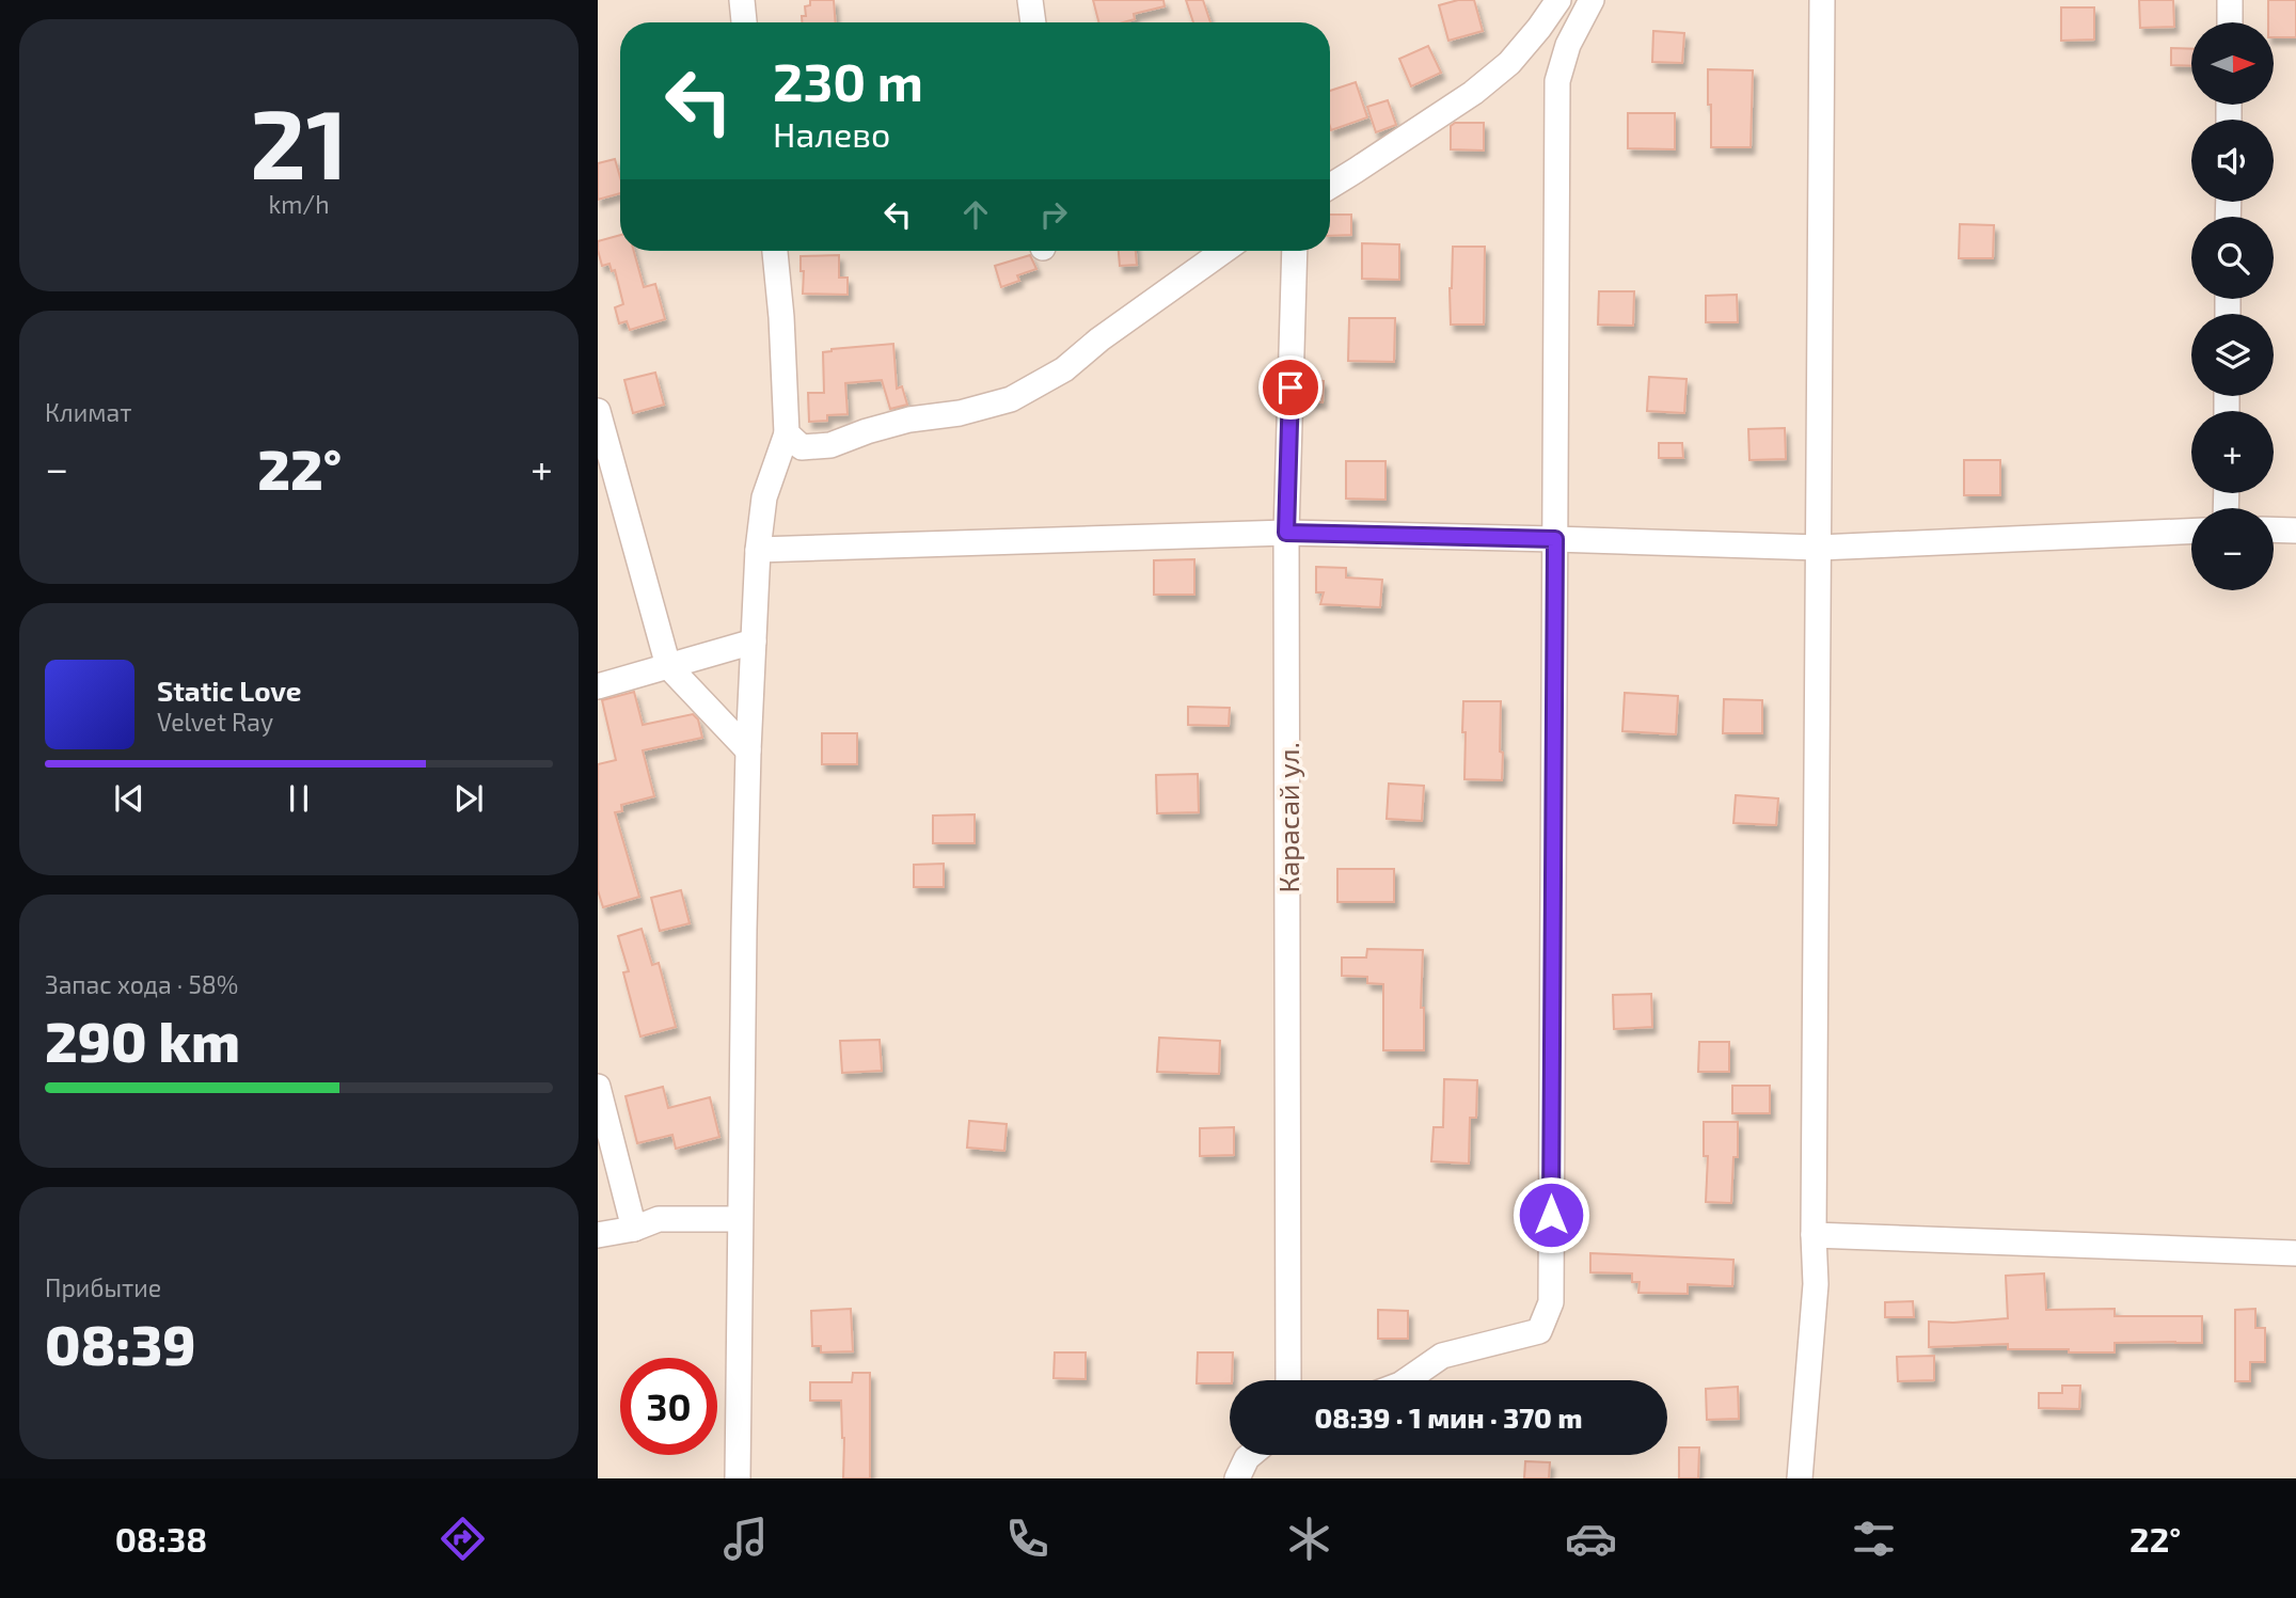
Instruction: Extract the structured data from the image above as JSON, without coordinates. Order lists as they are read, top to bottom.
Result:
{
  "streets": {
    "street": ["Карасай ул."]
  },
  "north": "right",
  "page": {
    "tile": [
      ["21", "km/h"],
      "Климат",
      ["Запас хода · 58%", "290 km"],
      ["Прибытие", "08:39"]
    ],
    "map_buttons": ["+", "−"],
    "turn": ["230 m", "Налево"],
    "heat": ["−", "22°", "+"],
    "song": ["Static Love", "Velvet Ray"],
    "limit": "30",
    "trip": "08:39 · 1 мин · 370 m",
    "tabs": ["08:38", "22°"]
  }
}
